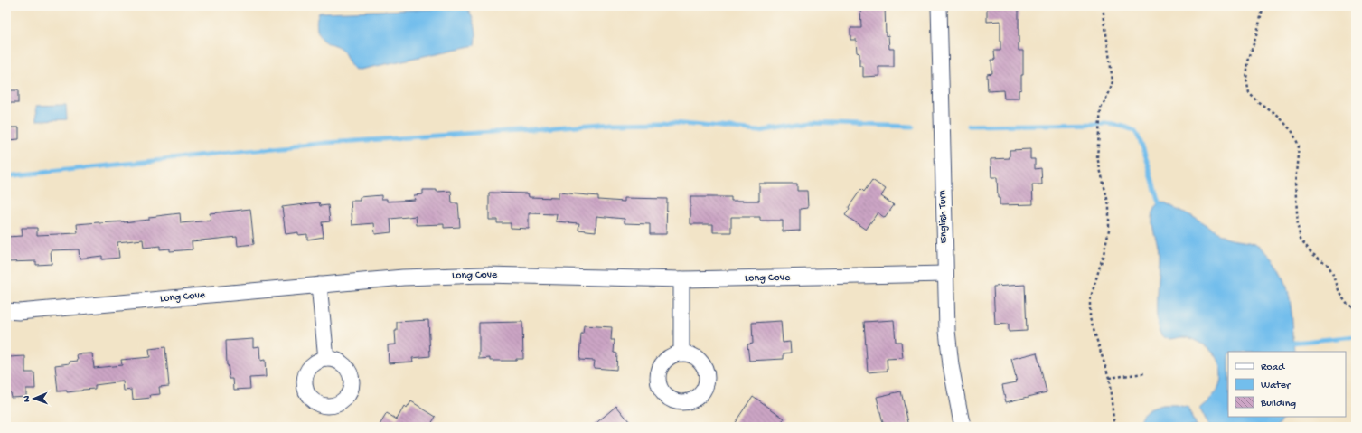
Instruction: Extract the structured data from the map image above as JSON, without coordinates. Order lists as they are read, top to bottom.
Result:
{
  "streets": {
    "street": ["English Turn", "Long Cove"]
  },
  "crossings": [
    ["English Turn", "Long Cove"]
  ],
  "legend": ["Road", "Water", "Building"],
  "north": "left"
}
